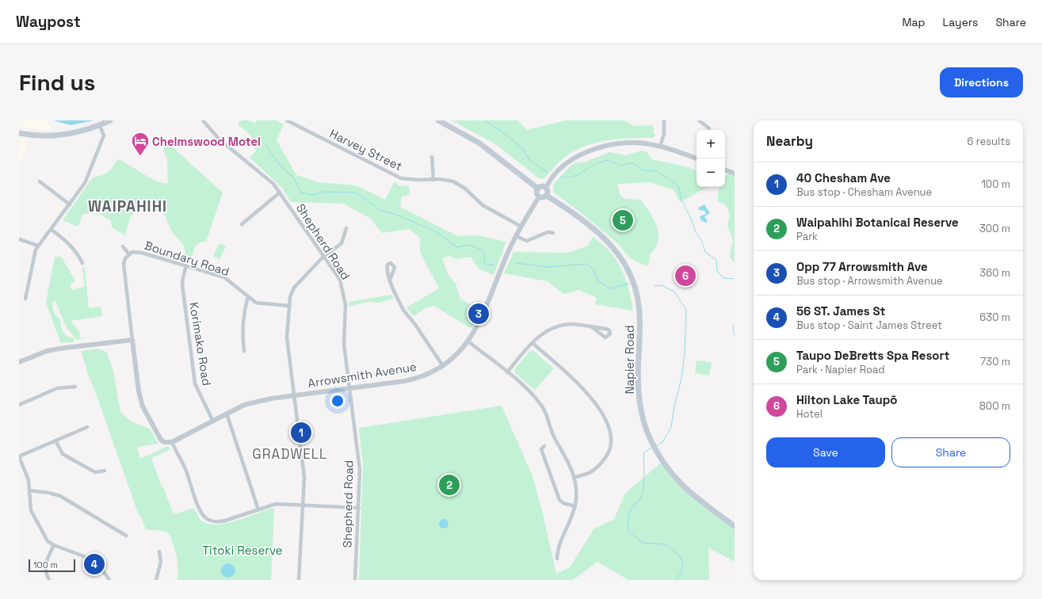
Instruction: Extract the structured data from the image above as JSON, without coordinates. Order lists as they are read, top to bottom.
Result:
{
  "streets": {
    "main road": ["Napier Road"],
    "street": [
      "Harvey Street",
      "Shepherd Road",
      "Boundary Road",
      "Korimako Road",
      "Arrowsmith Avenue"
    ]
  },
  "crossings": [
    ["Harvey Street", "Arrowsmith Avenue"],
    ["Shepherd Road", "Arrowsmith Avenue"],
    ["Boundary Road", "Korimako Road"],
    ["Korimako Road", "Arrowsmith Avenue"],
    ["Napier Road", "Arrowsmith Avenue"]
  ],
  "districts": ["WAIPAHIHI", "GRADWELL"],
  "parks": ["Titoki Reserve"],
  "places": {
    "hotel": ["Chelmswood Motel"]
  },
  "scale_bar": "100 m",
  "page": {
    "header": "Waypost",
    "nav": ["Map", "Layers", "Share"],
    "buttons": [
      "Directions",
      ["Save", "Share"]
    ],
    "title": "Find us",
    "heading": ["Nearby", "6 results"],
    "map_buttons": ["+", "−"],
    "list": [
      {
        "mark": "1",
        "name": "40 Chesham Ave",
        "note": "Bus stop · Chesham Avenue",
        "value": "100 m"
      },
      {
        "mark": "2",
        "name": "Waipahihi Botanical Reserve",
        "note": "Park",
        "value": "300 m"
      },
      {
        "mark": "3",
        "name": "Opp 77 Arrowsmith Ave",
        "note": "Bus stop · Arrowsmith Avenue",
        "value": "360 m"
      },
      {
        "mark": "4",
        "name": "56 ST. James St",
        "note": "Bus stop · Saint James Street",
        "value": "630 m"
      },
      {
        "mark": "5",
        "name": "Taupo DeBretts Spa Resort",
        "note": "Park · Napier Road",
        "value": "730 m"
      },
      {
        "mark": "6",
        "name": "Hilton Lake Taupō",
        "note": "Hotel",
        "value": "800 m"
      }
    ],
    "pins": [
      "5",
      "6",
      "3",
      "1",
      "2",
      "4"
    ],
    "scale": "100 m"
  }
}
